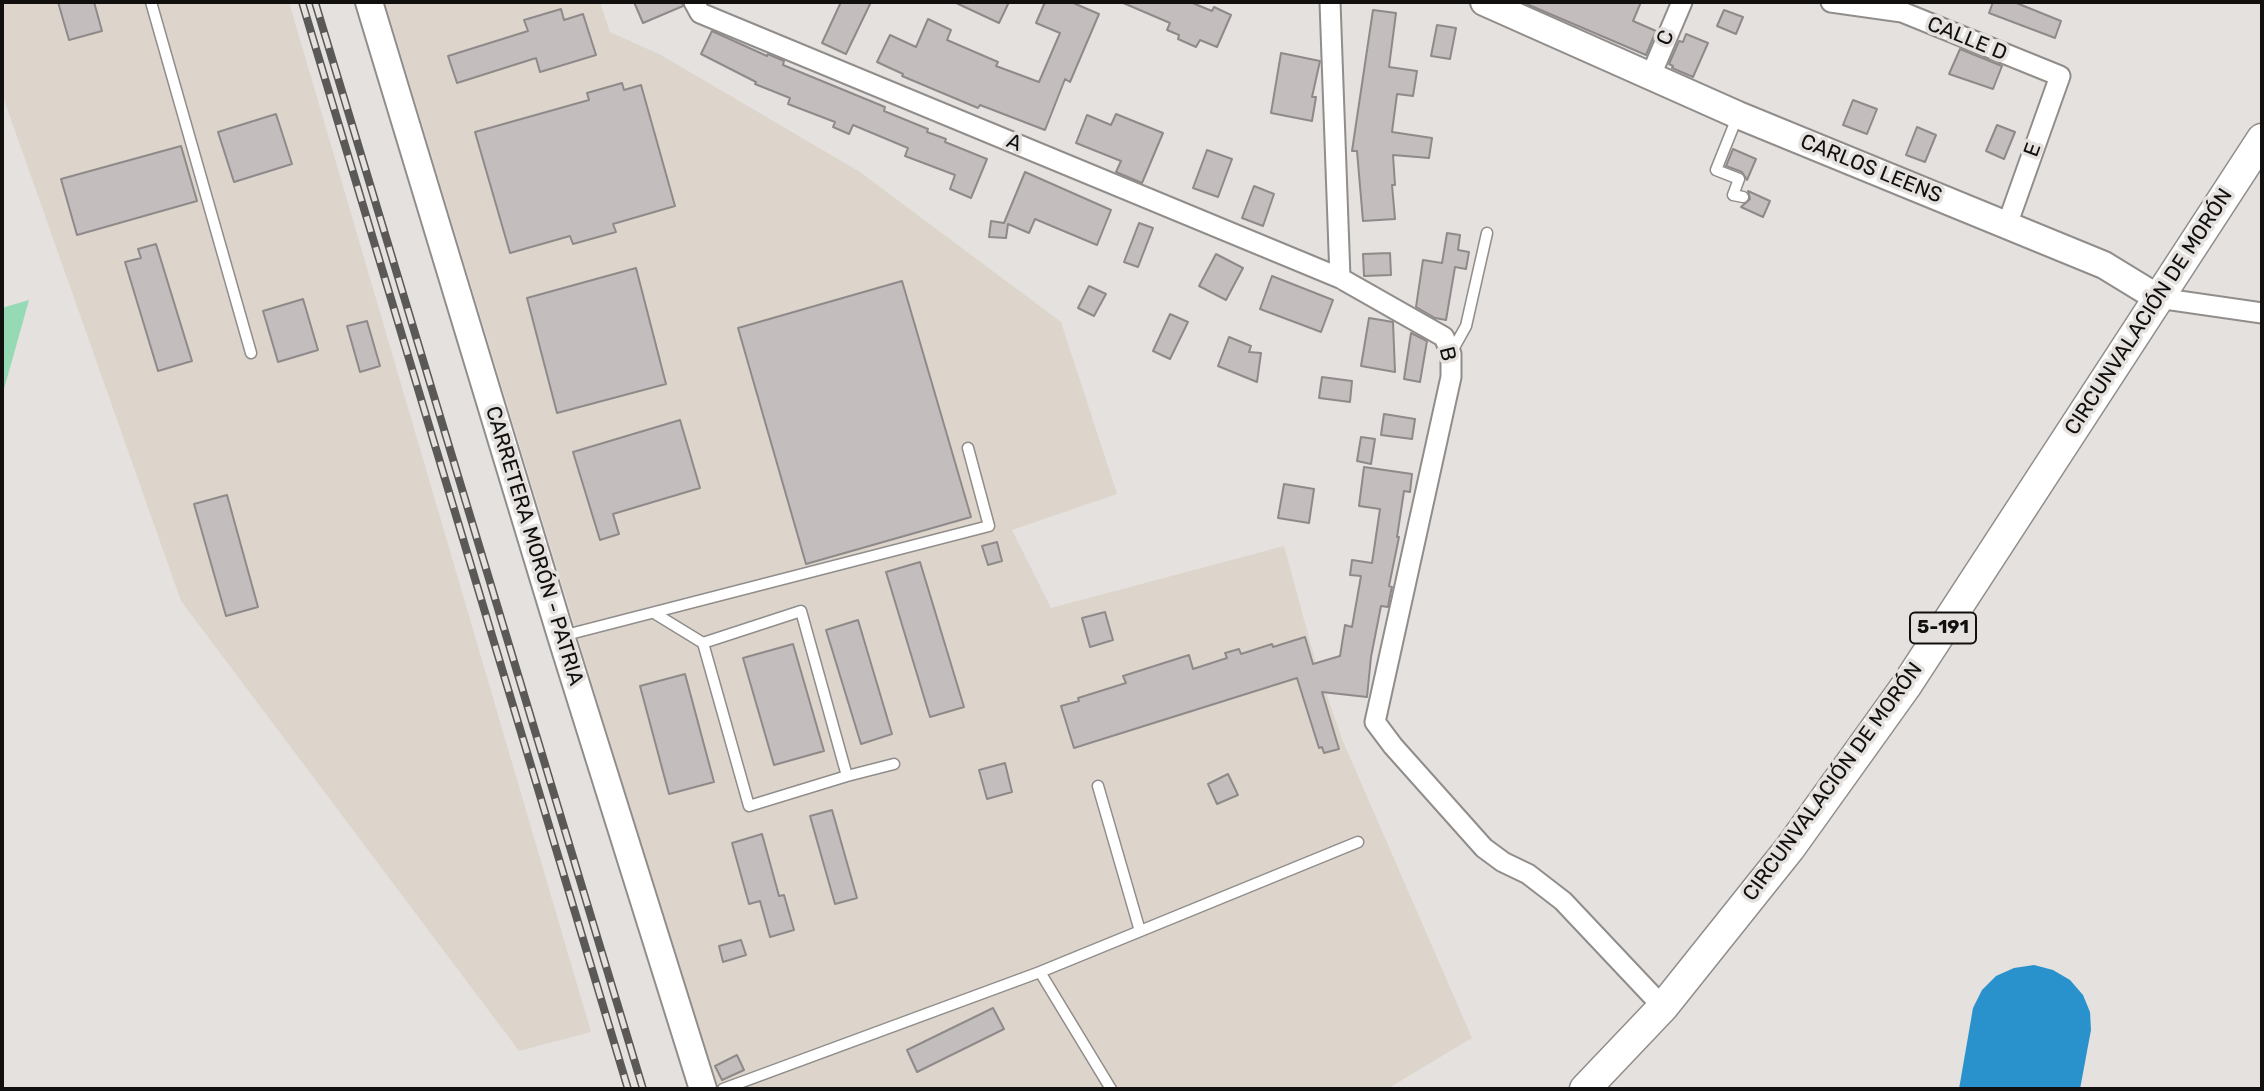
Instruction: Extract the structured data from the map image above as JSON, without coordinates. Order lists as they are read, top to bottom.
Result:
{
  "streets": {
    "main road": [
      "CARLOS LEENS",
      "CIRCUNVALACIÓN DE MORÓN",
      "CARRETERA MORÓN - PATRIA",
      "5-191"
    ],
    "street": [
      "C",
      "CALLE D",
      "A",
      "E",
      "B"
    ]
  },
  "crossings": [
    ["C", "CARLOS LEENS"],
    ["CALLE D", "E"],
    ["A", "B"],
    ["E", "CARLOS LEENS"],
    ["CARLOS LEENS", "CIRCUNVALACIÓN DE MORÓN"],
    ["CIRCUNVALACIÓN DE MORÓN", "B"]
  ]
}
